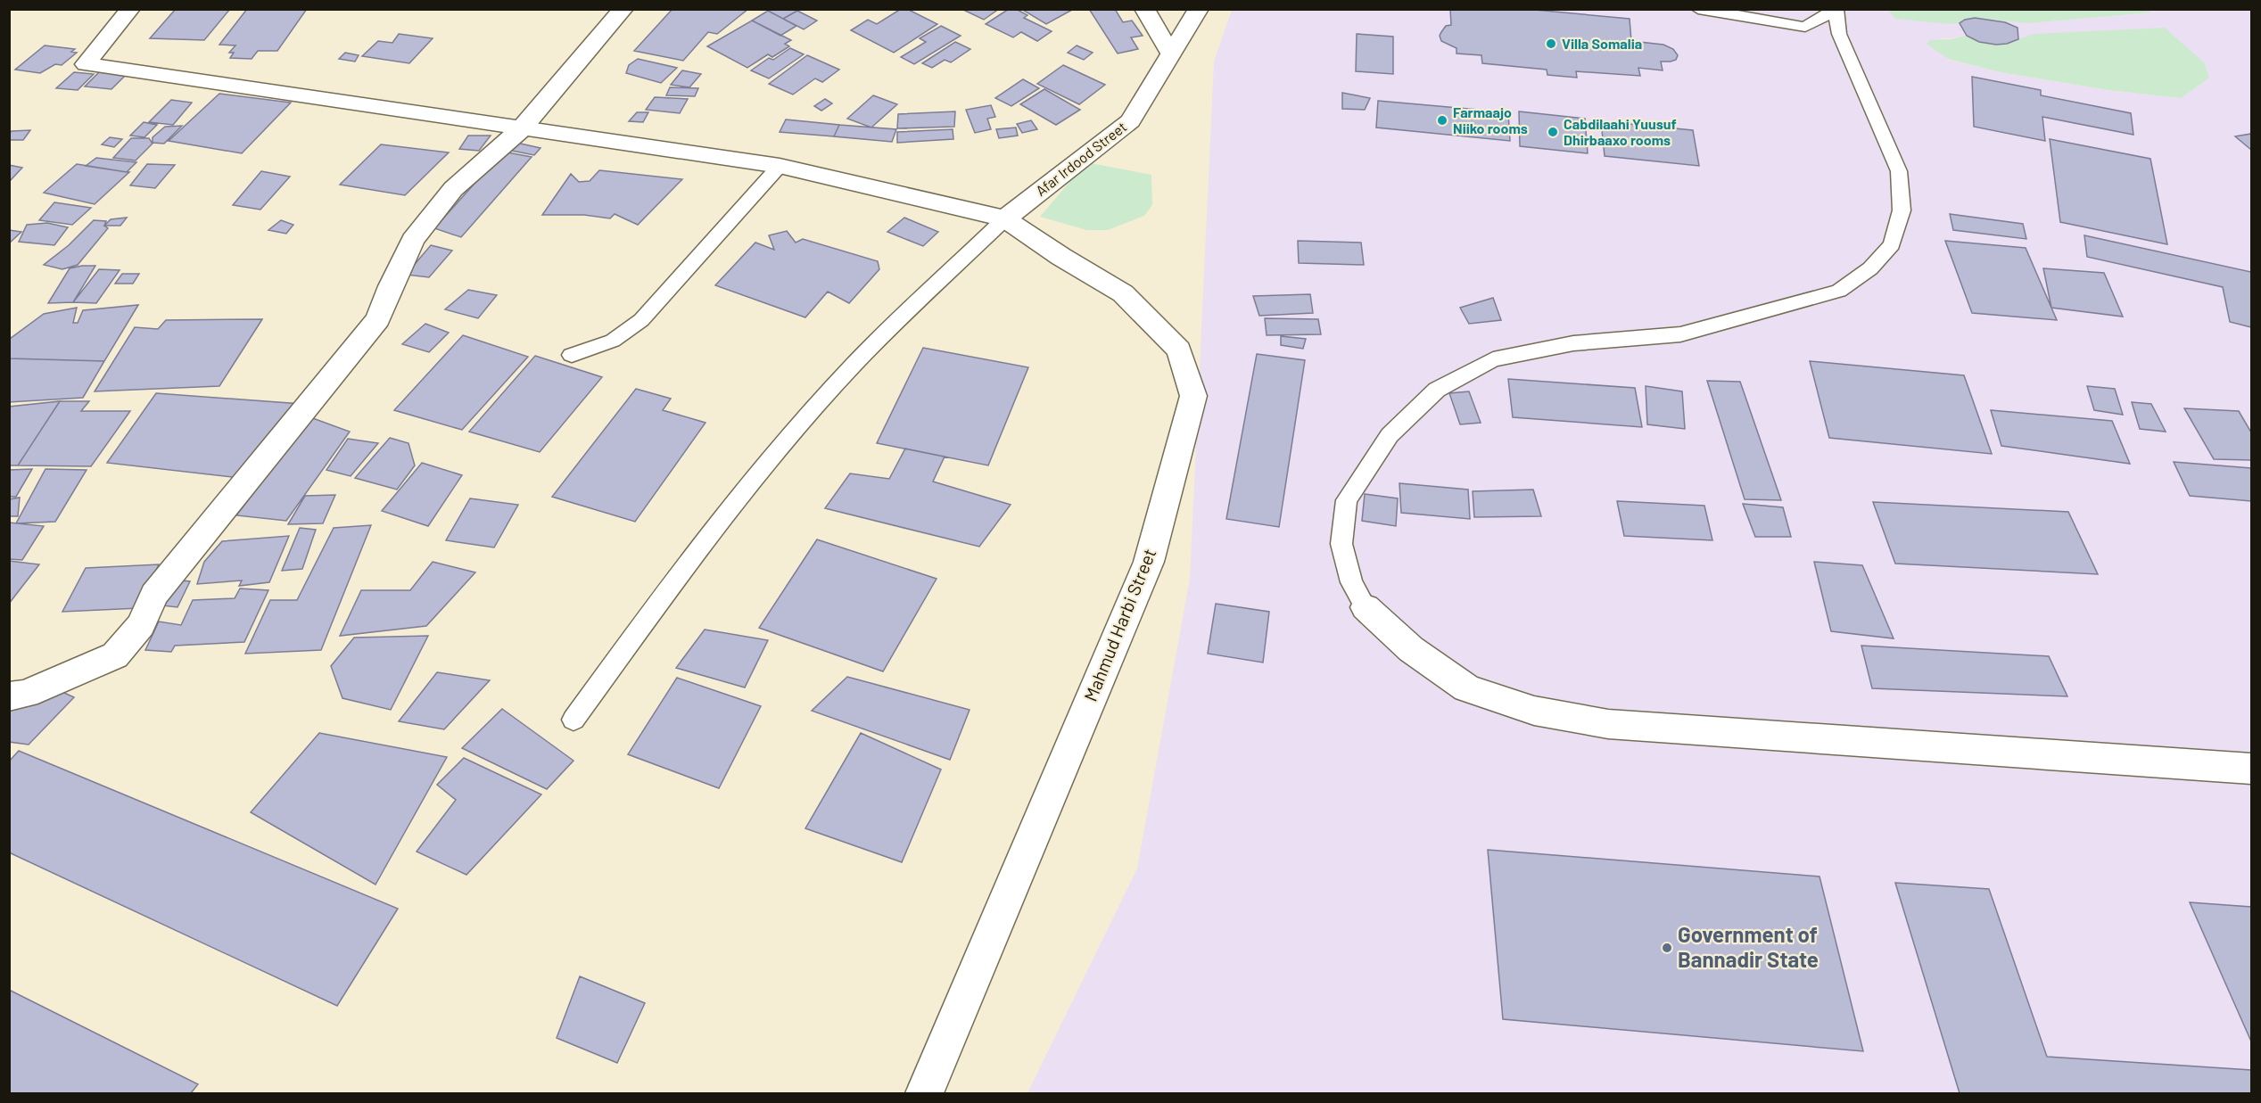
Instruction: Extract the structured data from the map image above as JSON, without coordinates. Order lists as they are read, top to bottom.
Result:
{
  "streets": {
    "street": ["Afar Irdood Street", "Mahmud Harbi Street"]
  },
  "crossings": [
    ["Afar Irdood Street", "Mahmud Harbi Street"]
  ],
  "places": [
    "Villa Somalia",
    "Farmaajo Niiko rooms",
    "Cabdilaahi Yuusuf Dhirbaaxo rooms",
    "Government of Bannadir State"
  ]
}
